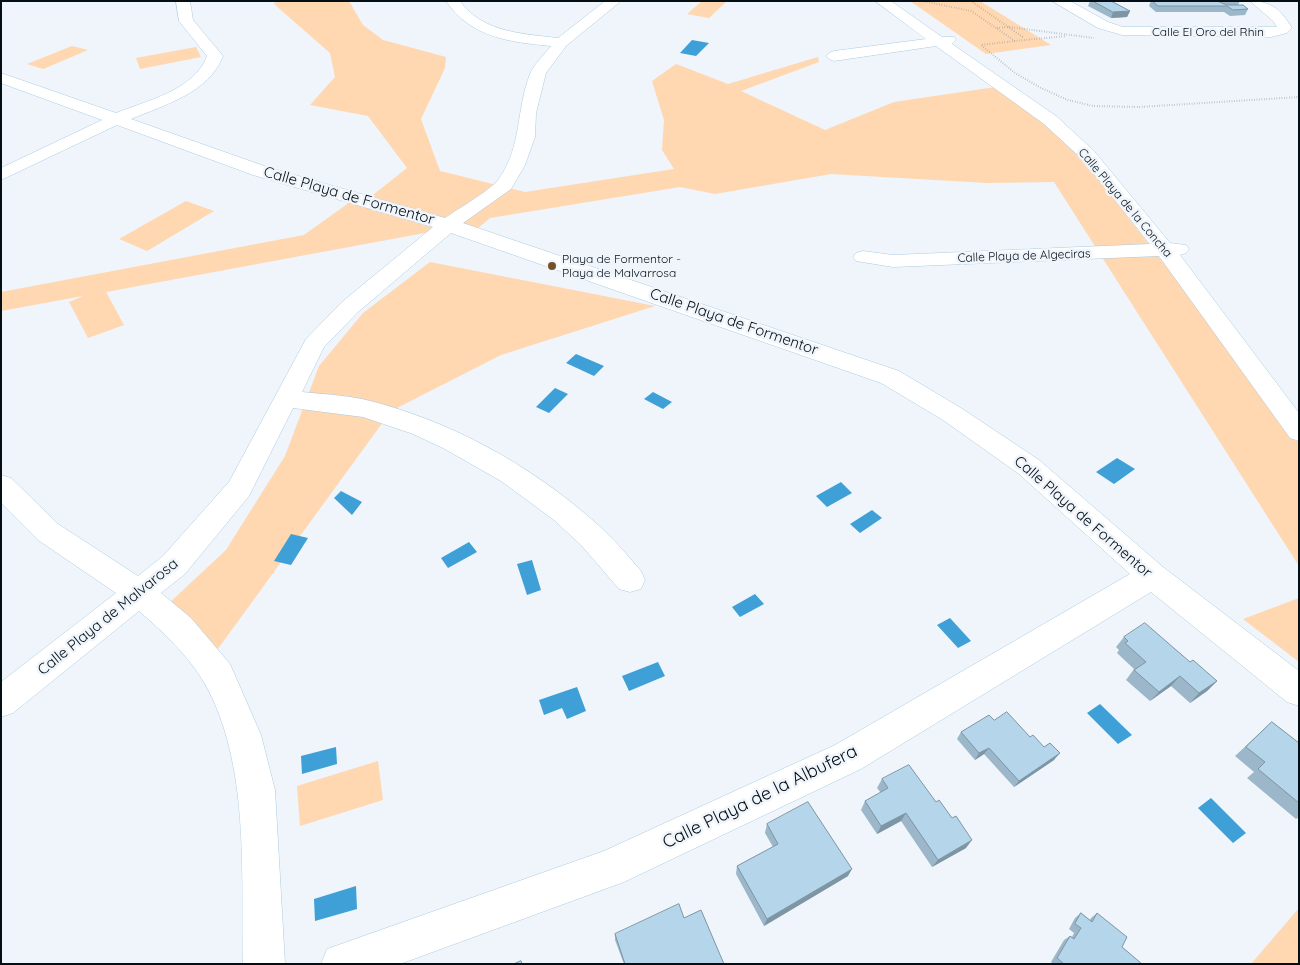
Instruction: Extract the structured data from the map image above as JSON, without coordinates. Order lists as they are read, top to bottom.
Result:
{
  "streets": {
    "street": [
      "Calle El Oro del Rhin",
      "Calle Playa de Formentor",
      "Calle Playa de la Concha",
      "Calle Playa de Algeciras",
      "Calle Playa de Malvarosa",
      "Calle Playa de la Albufera"
    ]
  },
  "crossings": [
    ["Calle Playa de Formentor", "Calle Playa de Malvarosa"],
    ["Calle Playa de Formentor", "Calle Playa de la Albufera"],
    ["Calle Playa de la Concha", "Calle Playa de Algeciras"]
  ],
  "places": ["Playa de Formentor - Playa de Malvarrosa"]
}
